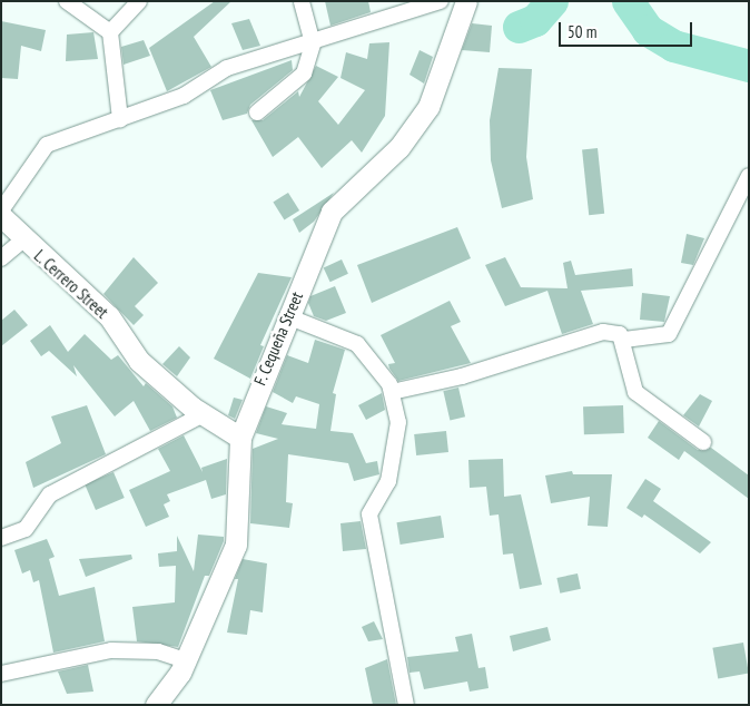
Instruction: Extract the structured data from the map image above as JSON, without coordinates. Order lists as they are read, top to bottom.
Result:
{
  "streets": {
    "street": ["L. Cerrero Street", "F. Cequeña Street"]
  },
  "crossings": [
    ["L. Cerrero Street", "F. Cequeña Street"]
  ],
  "scale_bar": "50 m"
}
